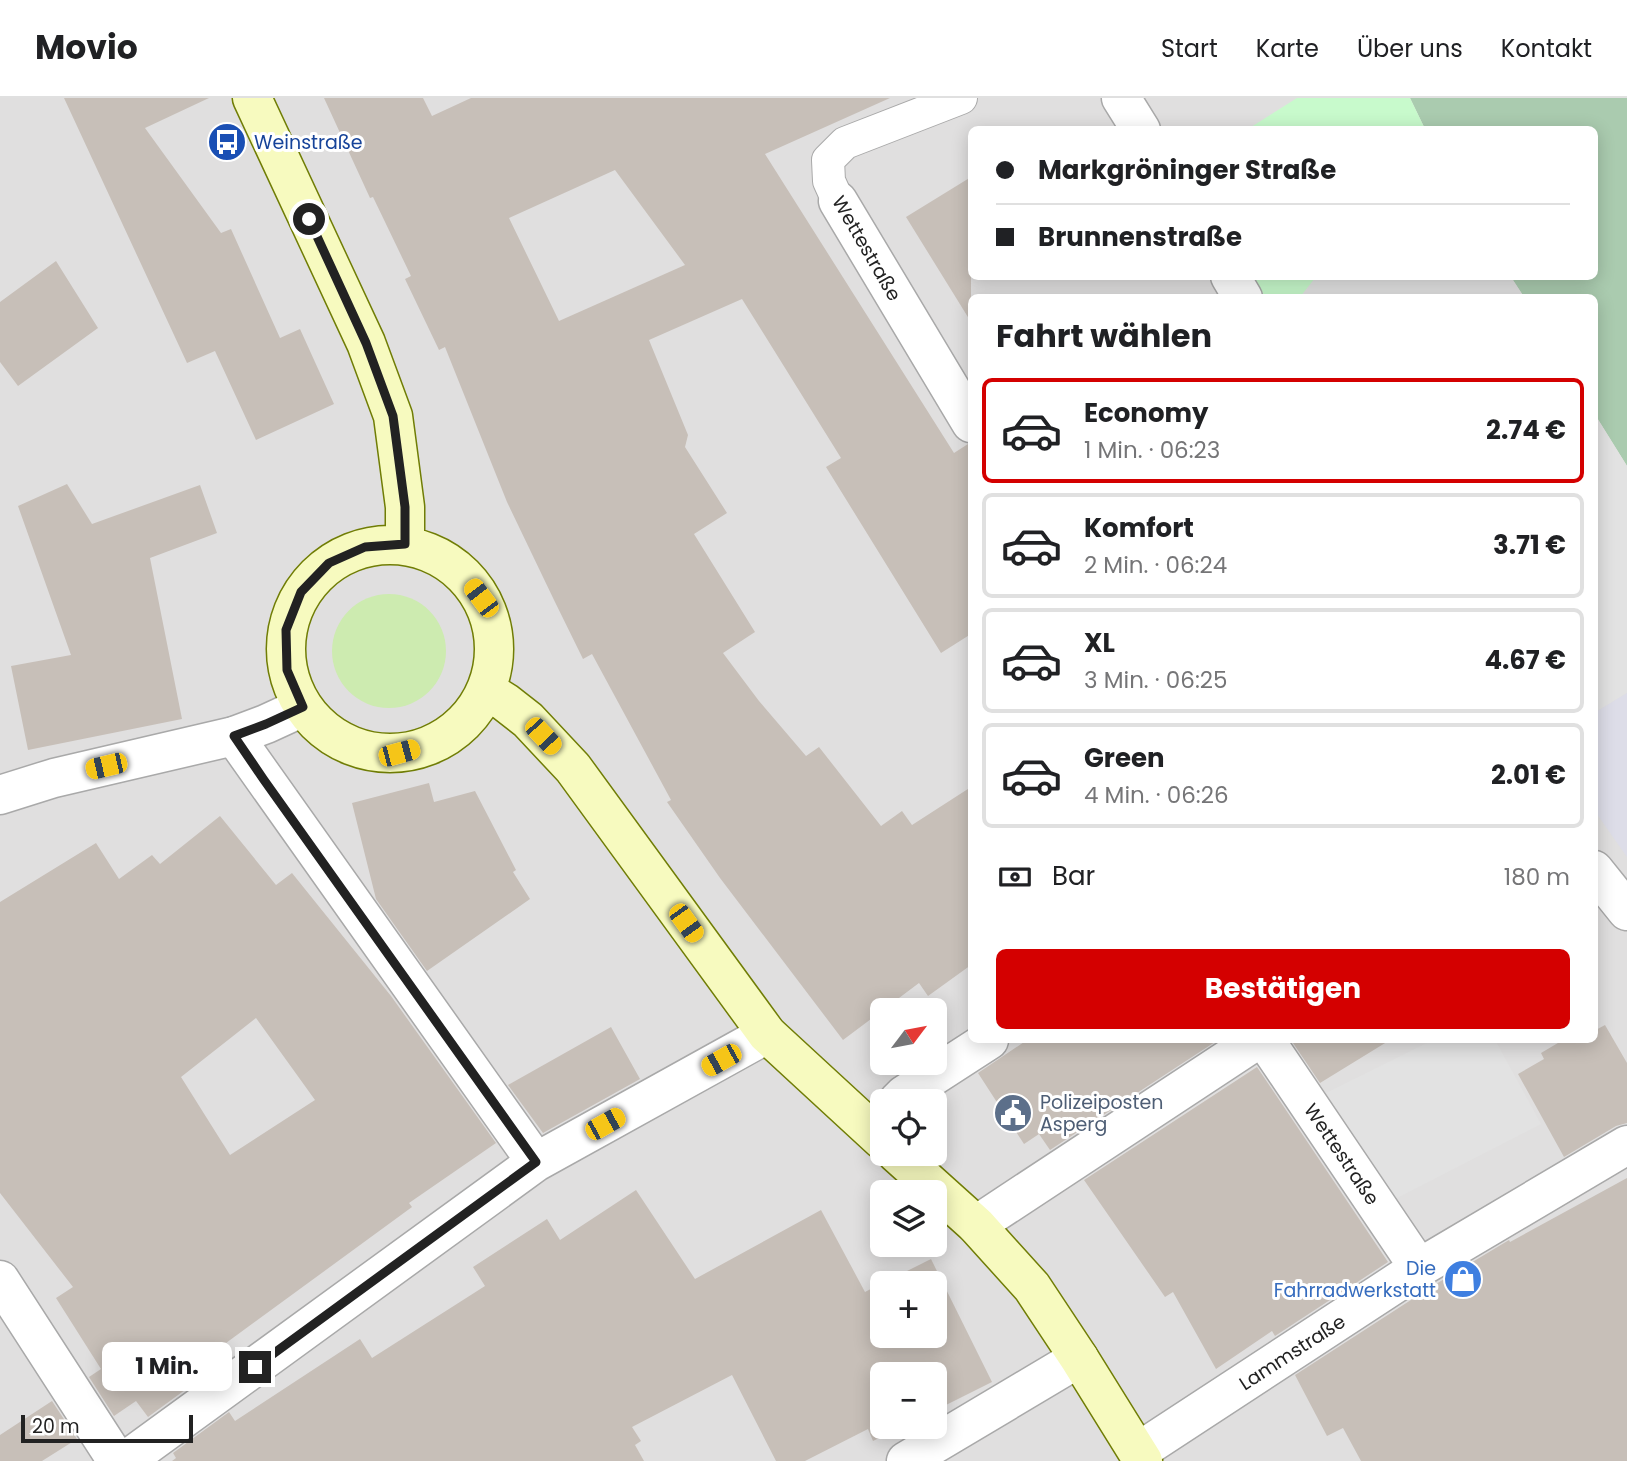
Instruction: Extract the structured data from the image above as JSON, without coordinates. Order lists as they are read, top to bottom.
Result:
{
  "streets": {
    "street": ["Wettestraße", "Lammstraße"]
  },
  "crossings": [
    ["Wettestraße", "Lammstraße"]
  ],
  "places": {
    "bus stop": ["Weinstraße"],
    "public building": ["Polizeiposten Asperg"],
    "shop": ["Die Fahrradwerkstatt"]
  },
  "scale_bar": "20 m",
  "north": "top right",
  "page": {
    "header": "Movio",
    "nav": [
      "Start",
      "Karte",
      "Über uns",
      "Kontakt"
    ],
    "banner": ["Markgröninger Straße", "Brunnenstraße"],
    "heading": "Fahrt wählen",
    "list": [
      {
        "name": "Economy",
        "note": "1 Min. · 06:23",
        "value": "2.74 €"
      },
      {
        "name": "Komfort",
        "note": "2 Min. · 06:24",
        "value": "3.71 €"
      },
      {
        "name": "XL",
        "note": "3 Min. · 06:25",
        "value": "4.67 €"
      },
      {
        "name": "Green",
        "note": "4 Min. · 06:26",
        "value": "2.01 €"
      }
    ],
    "pay": ["Bar", "180 m"],
    "buttons": "Bestätigen",
    "map_buttons": ["+", "−"],
    "bubble": "1 Min.",
    "scale": "20 m"
  }
}
